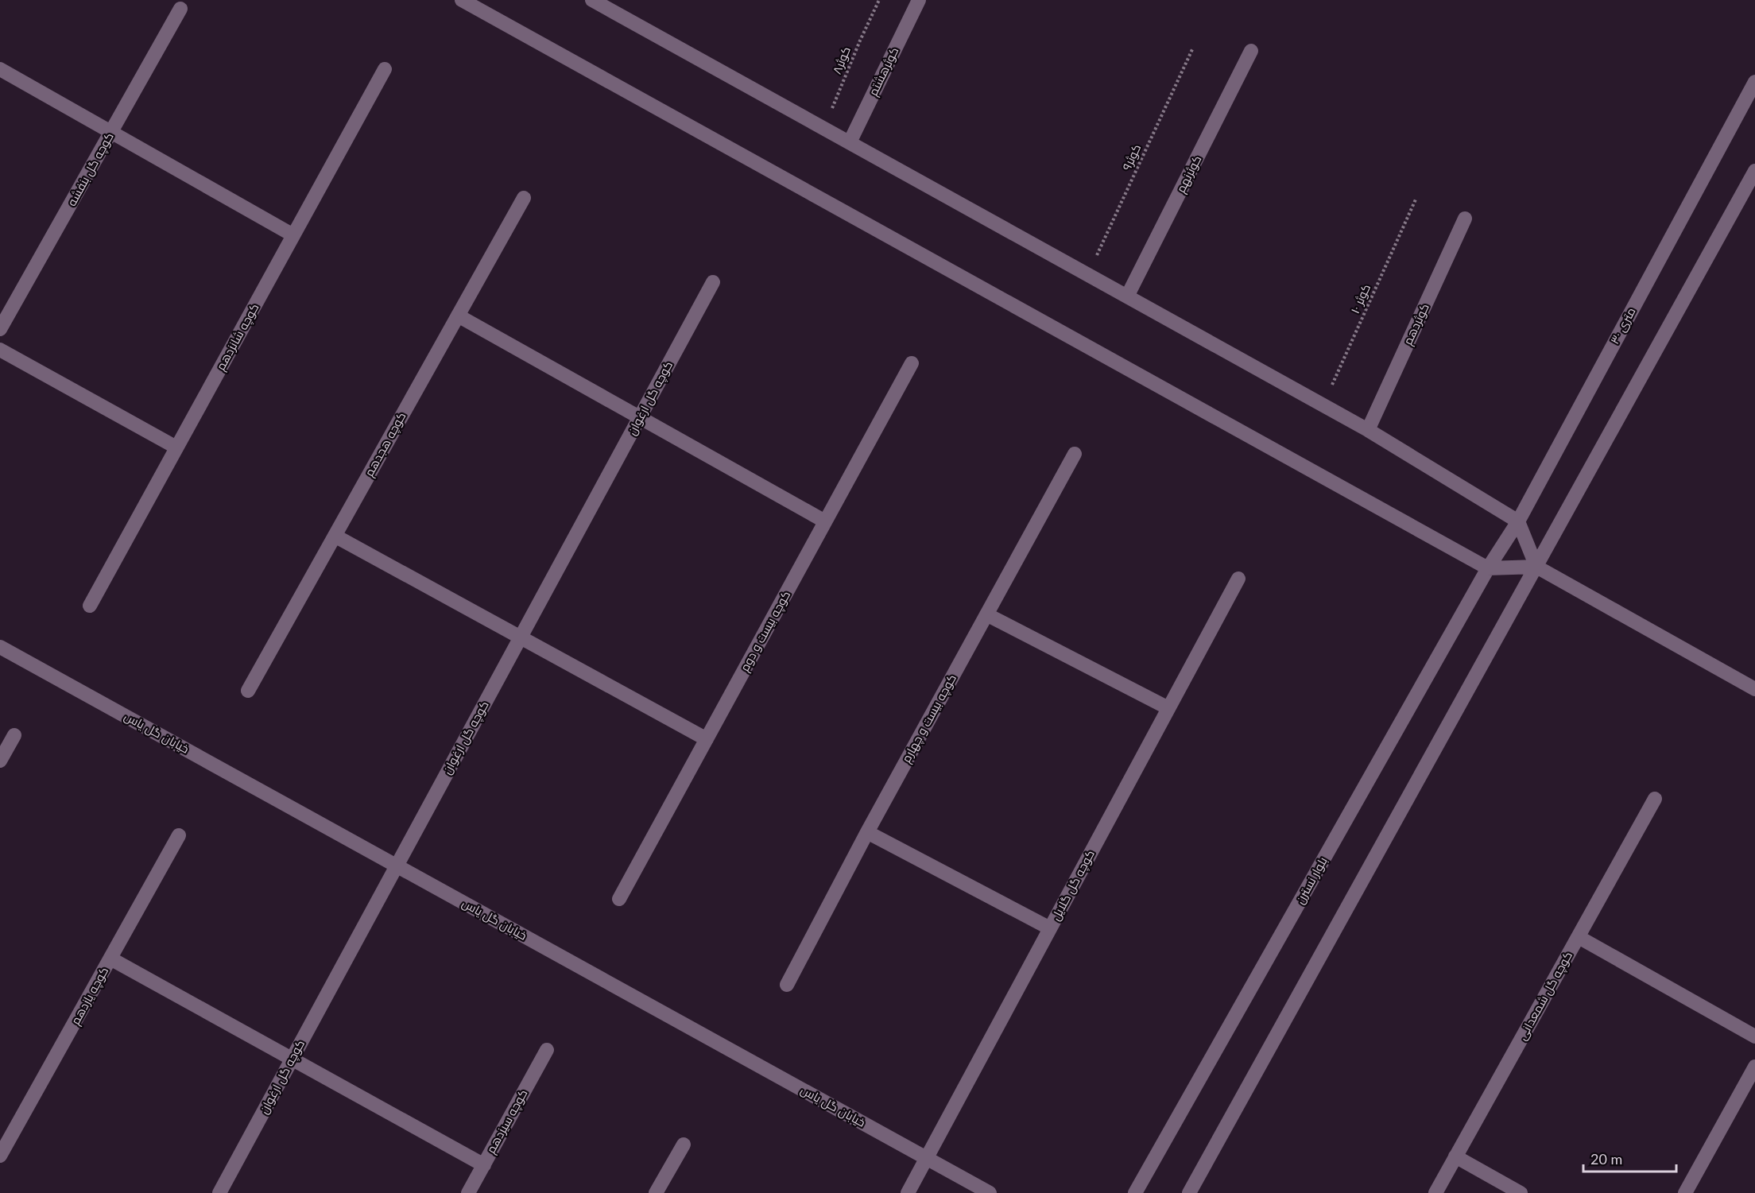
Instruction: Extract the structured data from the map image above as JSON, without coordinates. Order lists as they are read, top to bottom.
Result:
{
  "streets": {
    "street": [
      "کوثرهشتم",
      "کوچه گل بنفشه",
      "کوثرنهم",
      "کوثردهم",
      "۳۰ متری",
      "کوچه شانزدهم",
      "کوچه گل ارغوان",
      "کوچه هجدهم",
      "کوچه بیست و دوم",
      "کوچه بیست و چهارم",
      "خیابان گل یاس",
      "بلوار نسترن",
      "کوچه گل گلایل",
      "کوچه یازدهم",
      "کوچه گل شمعدانی",
      "کوچه سیزدهم"
    ],
    "path": ["کوثر۸", "کوثر۹", "کوثر ۱۰"]
  },
  "crossings": [
    ["۳۰ متری", "بلوار نسترن"],
    ["کوچه گل ارغوان", "خیابان گل یاس"],
    ["خیابان گل یاس", "کوچه گل گلایل"]
  ],
  "scale_bar": "20 m"
}
